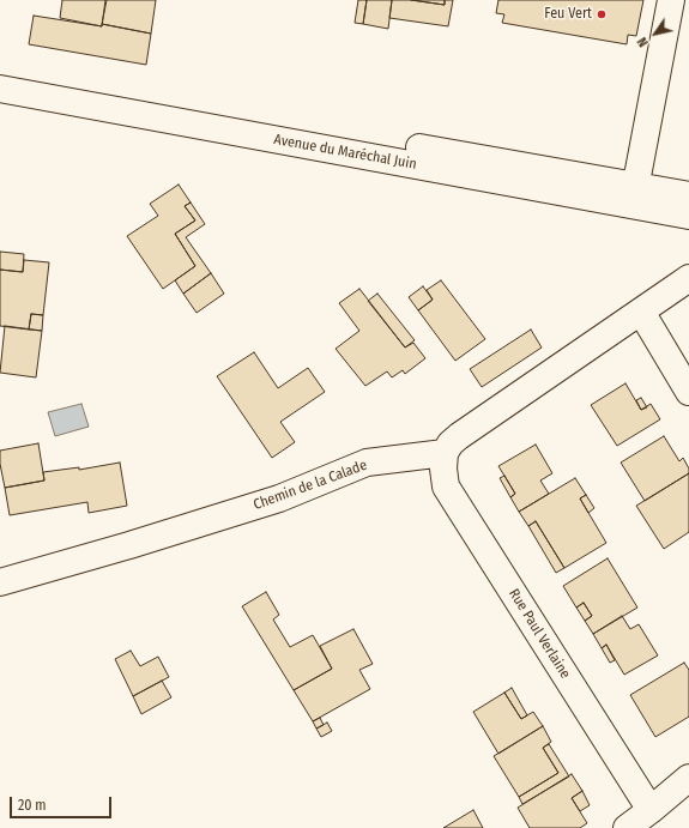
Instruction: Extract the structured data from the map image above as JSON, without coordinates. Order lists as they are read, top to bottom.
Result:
{
  "streets": {
    "street": ["Avenue du Maréchal Juin", "Chemin de la Calade", "Rue Paul Verlaine"]
  },
  "crossings": [
    ["Chemin de la Calade", "Rue Paul Verlaine"]
  ],
  "places": ["Feu Vert"],
  "scale_bar": "20 m",
  "north": "bottom left"
}
